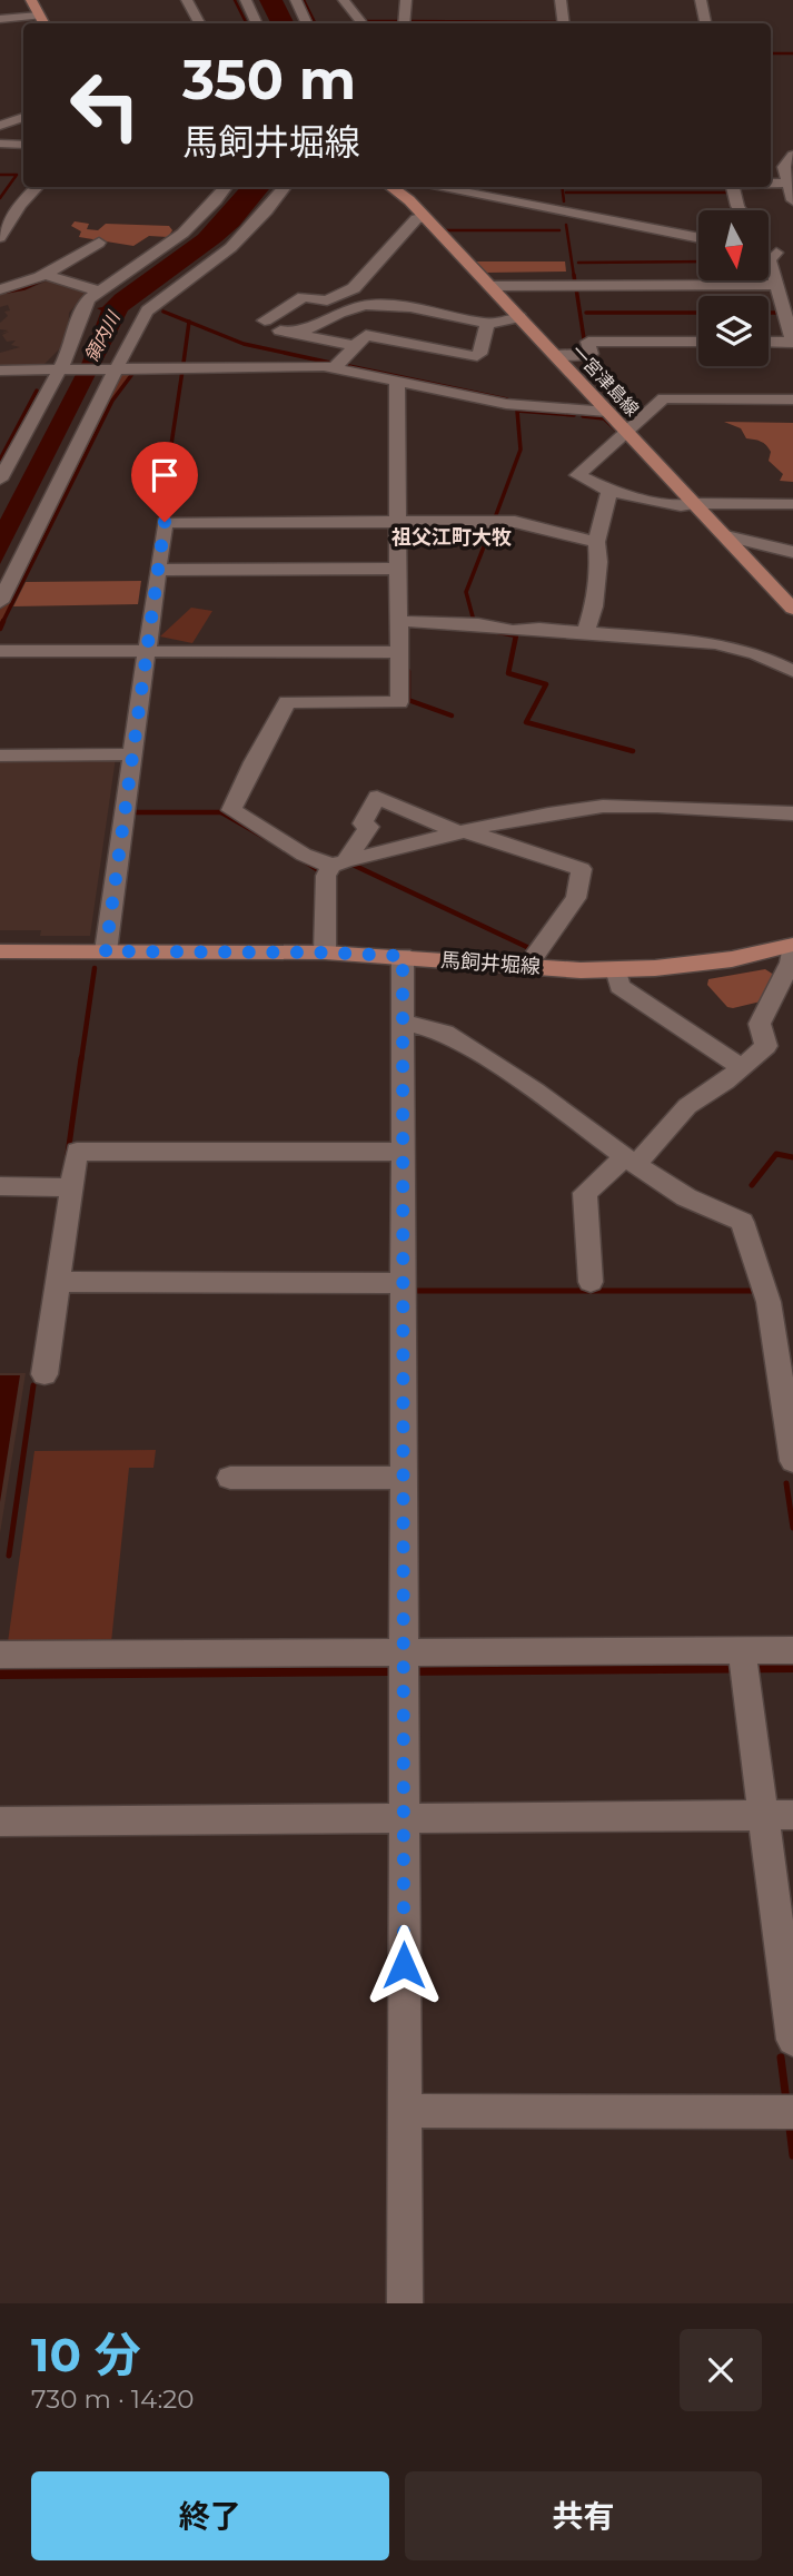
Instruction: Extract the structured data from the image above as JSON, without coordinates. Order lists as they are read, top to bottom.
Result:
{
  "streets": {
    "main road": ["一宮津島線", "馬飼井堀線"]
  },
  "districts": ["祖父江町大牧"],
  "water": ["領内川"],
  "north": "bottom",
  "page": {
    "turn": ["350 m", "馬飼井堀線"],
    "heading": ["10 分", "730 m · 14:20"],
    "buttons": ["終了", "共有"]
  }
}
